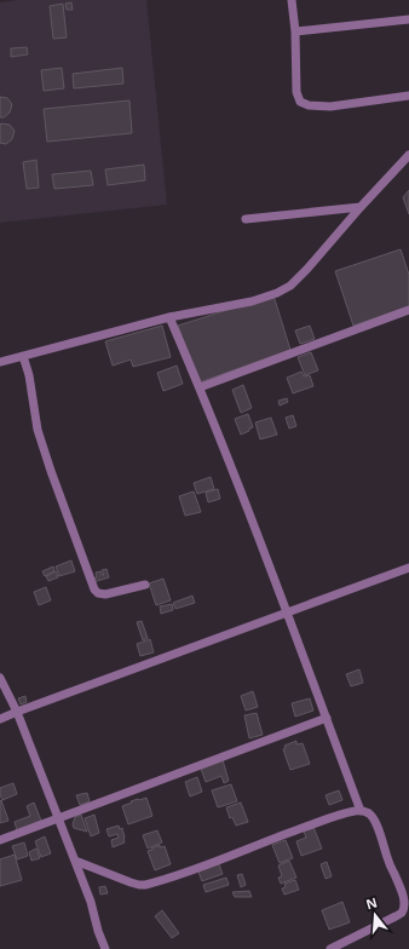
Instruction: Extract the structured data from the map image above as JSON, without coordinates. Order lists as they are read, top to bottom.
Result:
{
  "north": "top"
}
